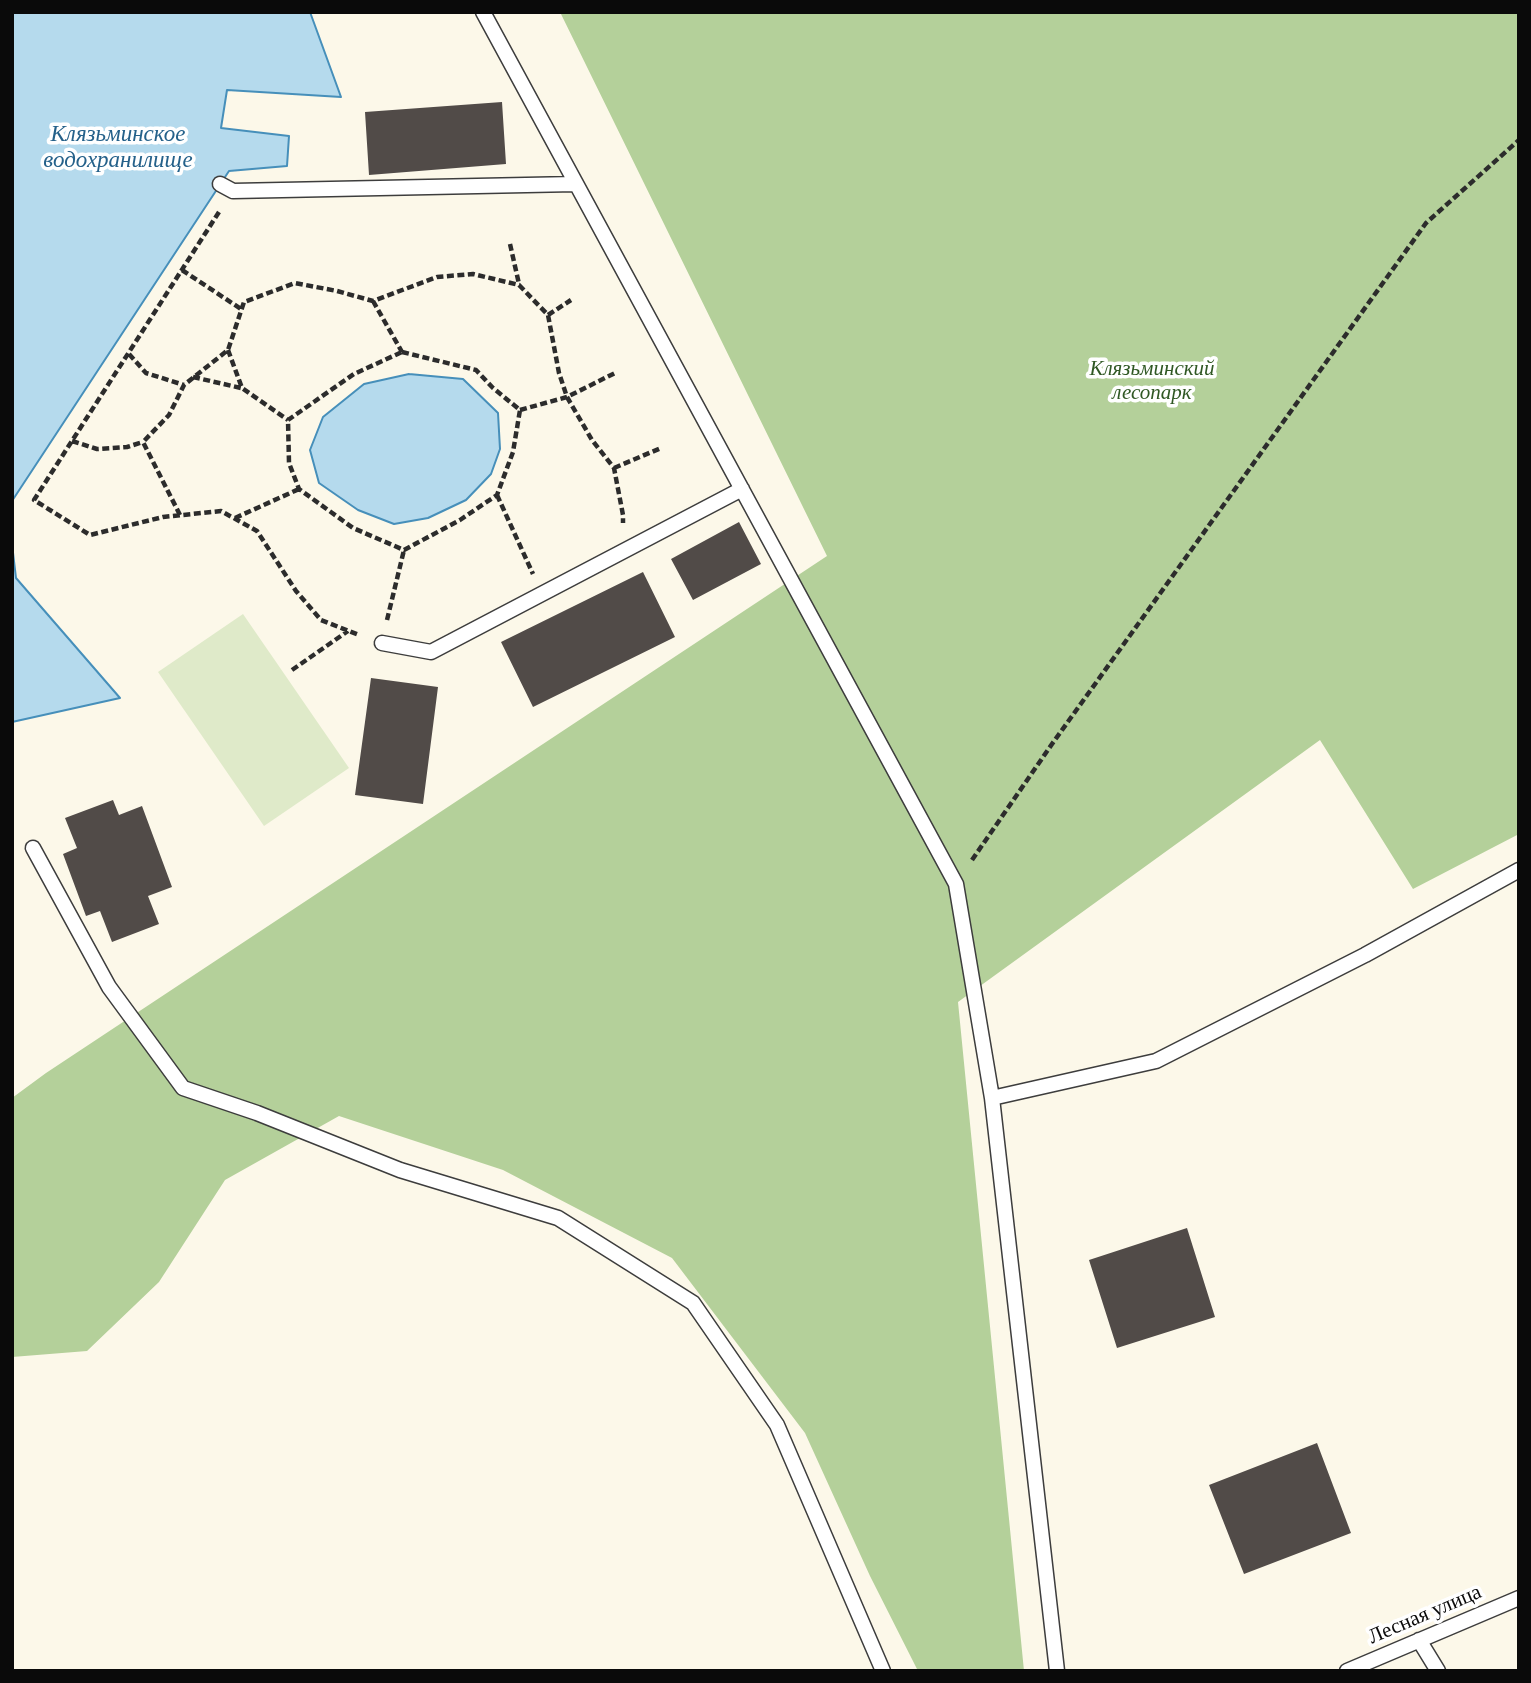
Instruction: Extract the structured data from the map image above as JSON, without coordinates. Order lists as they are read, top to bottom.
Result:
{
  "streets": {
    "lane": ["Лесная улица"]
  },
  "water": ["Клязьминское водохранилище"],
  "parks": ["Клязьминский лесопарк"]
}
